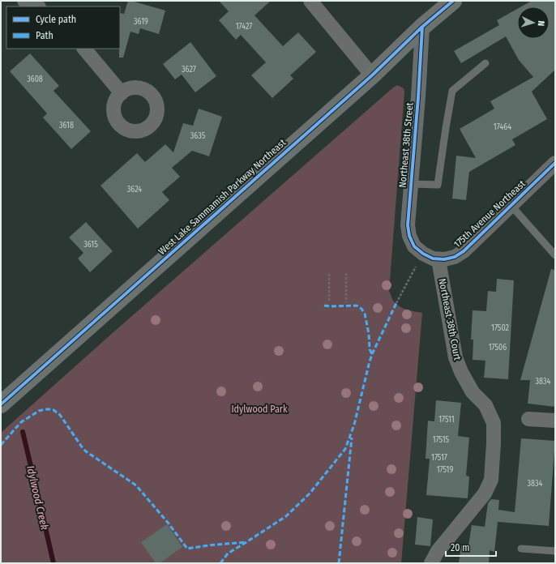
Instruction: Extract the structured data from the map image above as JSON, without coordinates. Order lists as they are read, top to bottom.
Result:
{
  "streets": {
    "main road": ["West Lake Sammamish Parkway Northeast"],
    "street": ["Northeast 38th Street", "175th Avenue Northeast", "Northeast 38th Court"]
  },
  "crossings": [
    ["Northeast 38th Street", "West Lake Sammamish Parkway Northeast"],
    ["Northeast 38th Street", "175th Avenue Northeast"],
    ["Northeast 38th Street", "Northeast 38th Court"],
    ["175th Avenue Northeast", "Northeast 38th Court"]
  ],
  "water": ["Idylwood Creek"],
  "parks": ["Idylwood Park"],
  "house_numbers": [
    "3619",
    "17427",
    "3627",
    "3608",
    "3618",
    "17464",
    "3635",
    "3624",
    "3615",
    "17502",
    "17506",
    "3834",
    "17511",
    "17515",
    "17517",
    "17519",
    "3834"
  ],
  "legend": ["Cycle path", "Path"],
  "scale_bar": "20 m",
  "north": "right"
}
